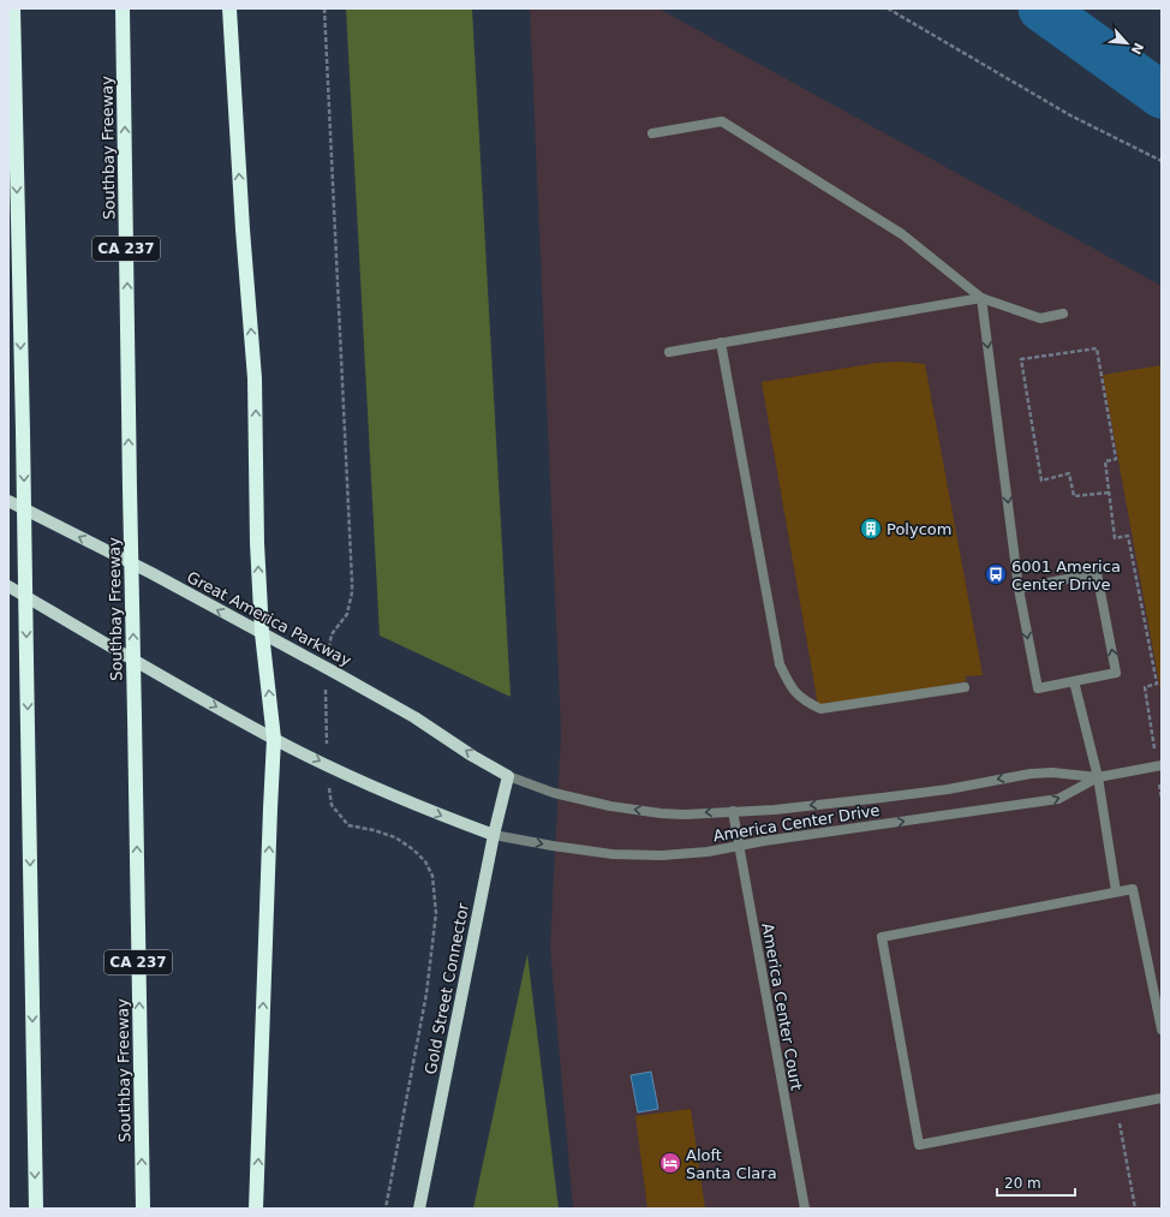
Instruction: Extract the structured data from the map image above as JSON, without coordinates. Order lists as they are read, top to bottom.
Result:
{
  "streets": {
    "highway": ["Southbay Freeway", "CA 237"],
    "main road": ["Great America Parkway", "Gold Street Connector"],
    "street": ["America Center Drive", "America Center Court"]
  },
  "crossings": [
    ["Great America Parkway", "America Center Drive"],
    ["Great America Parkway", "Gold Street Connector"],
    ["America Center Drive", "Gold Street Connector"],
    ["America Center Drive", "America Center Court"]
  ],
  "places": {
    "building": ["Polycom"],
    "bus stop": ["6001 America Center Drive"],
    "hotel": ["Aloft Santa Clara"]
  },
  "scale_bar": "20 m",
  "north": "bottom right"
}
